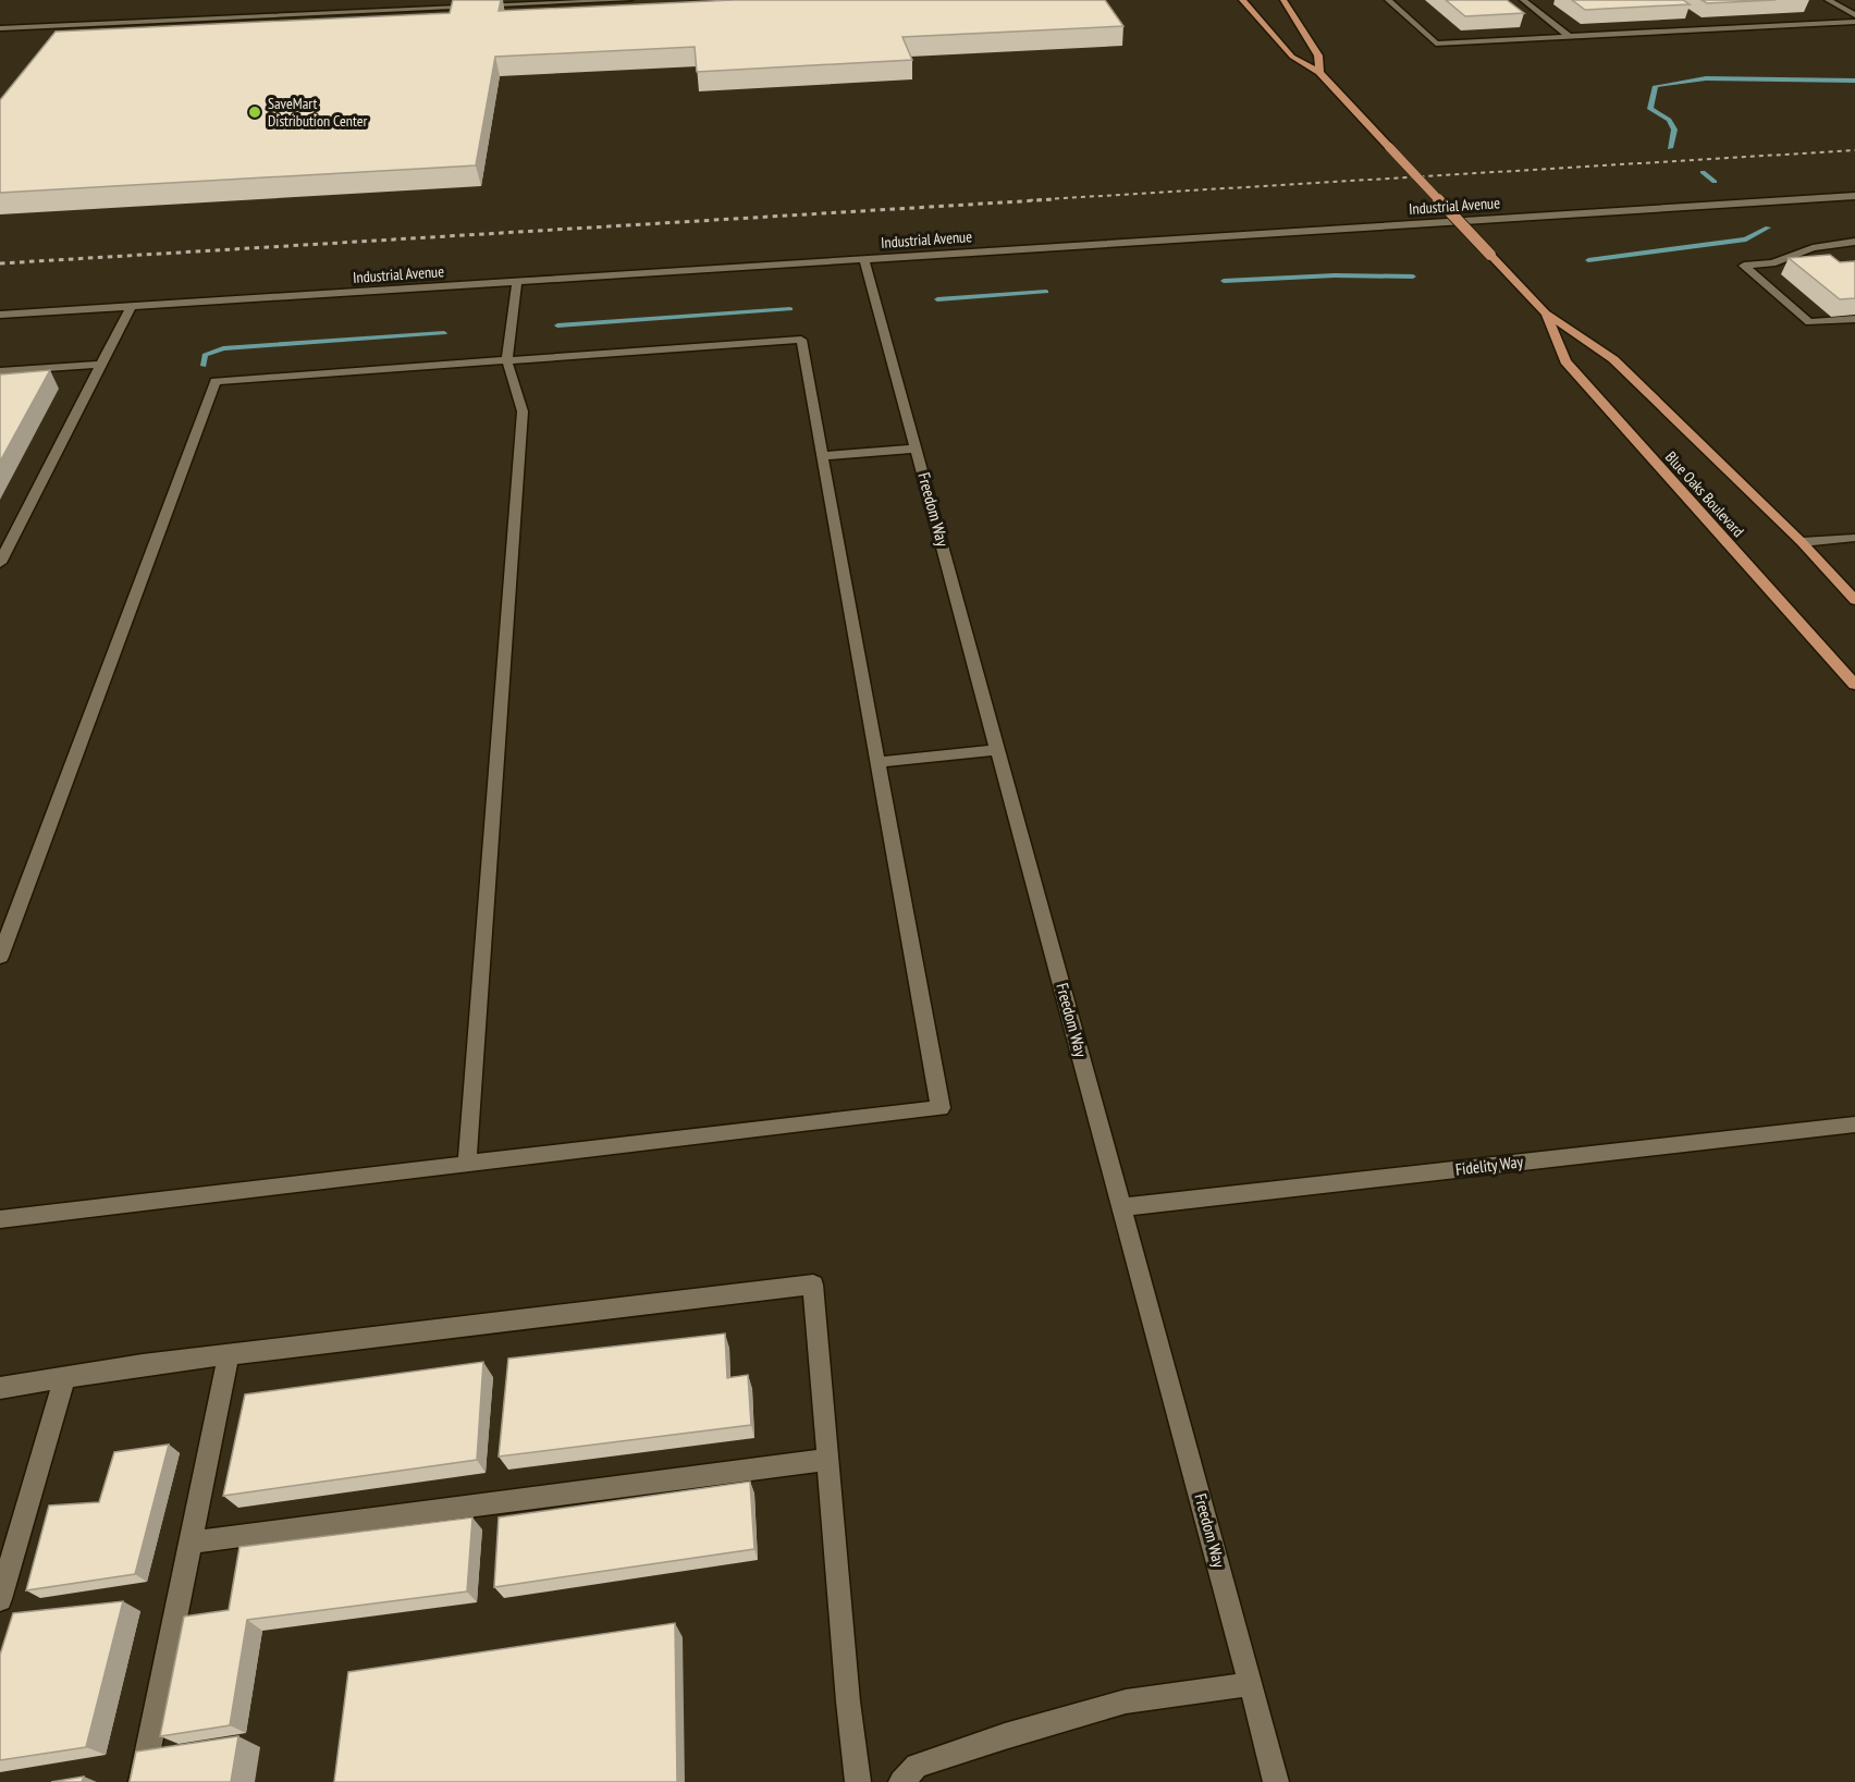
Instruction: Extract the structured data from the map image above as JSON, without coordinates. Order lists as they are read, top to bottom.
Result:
{
  "streets": {
    "main road": ["Blue Oaks Boulevard"],
    "street": ["Industrial Avenue", "Freedom Way", "Fidelity Way"]
  },
  "crossings": [
    ["Industrial Avenue", "Freedom Way"],
    ["Freedom Way", "Fidelity Way"]
  ],
  "places": ["SaveMart Distribution Center"]
}
